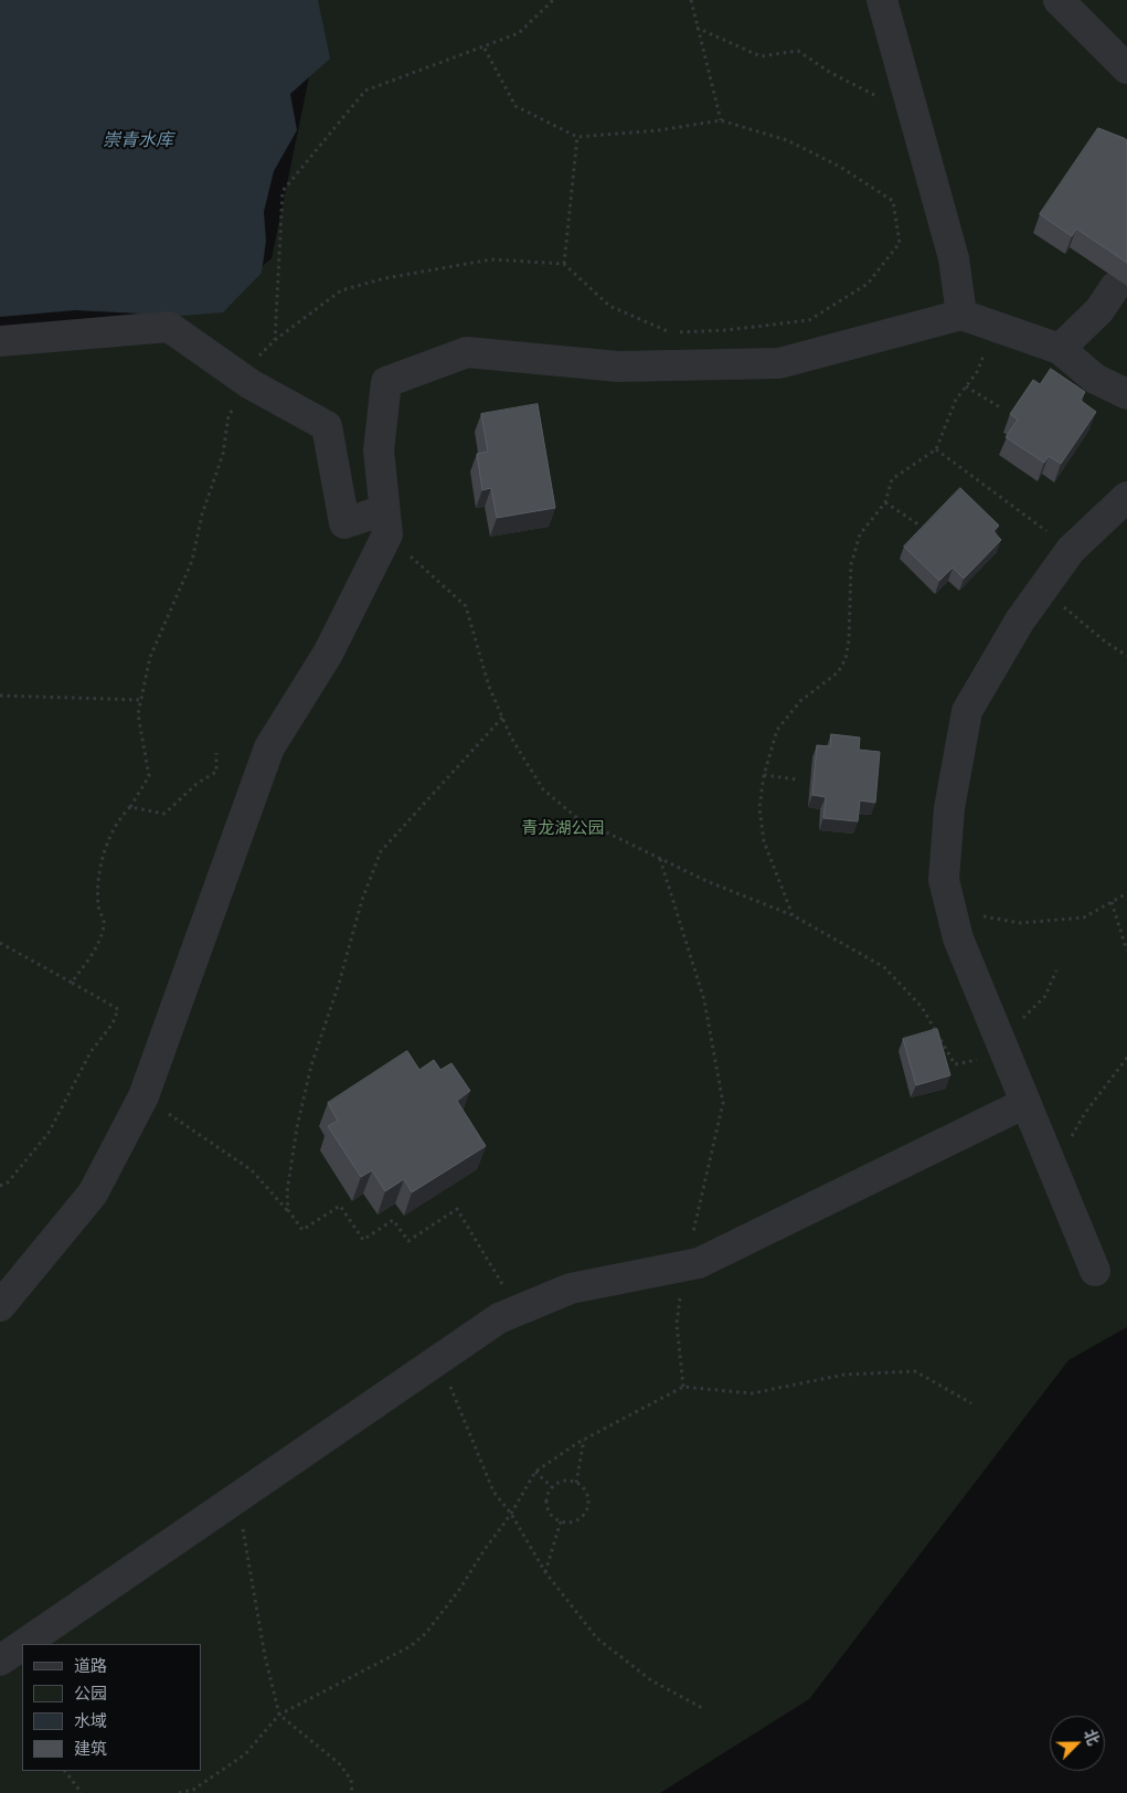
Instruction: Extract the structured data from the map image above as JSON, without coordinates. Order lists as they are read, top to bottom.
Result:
{
  "water": ["崇青水库"],
  "parks": ["青龙湖公园"],
  "legend": [
    "道路",
    "公园",
    "水域",
    "建筑"
  ],
  "north": "top right"
}
